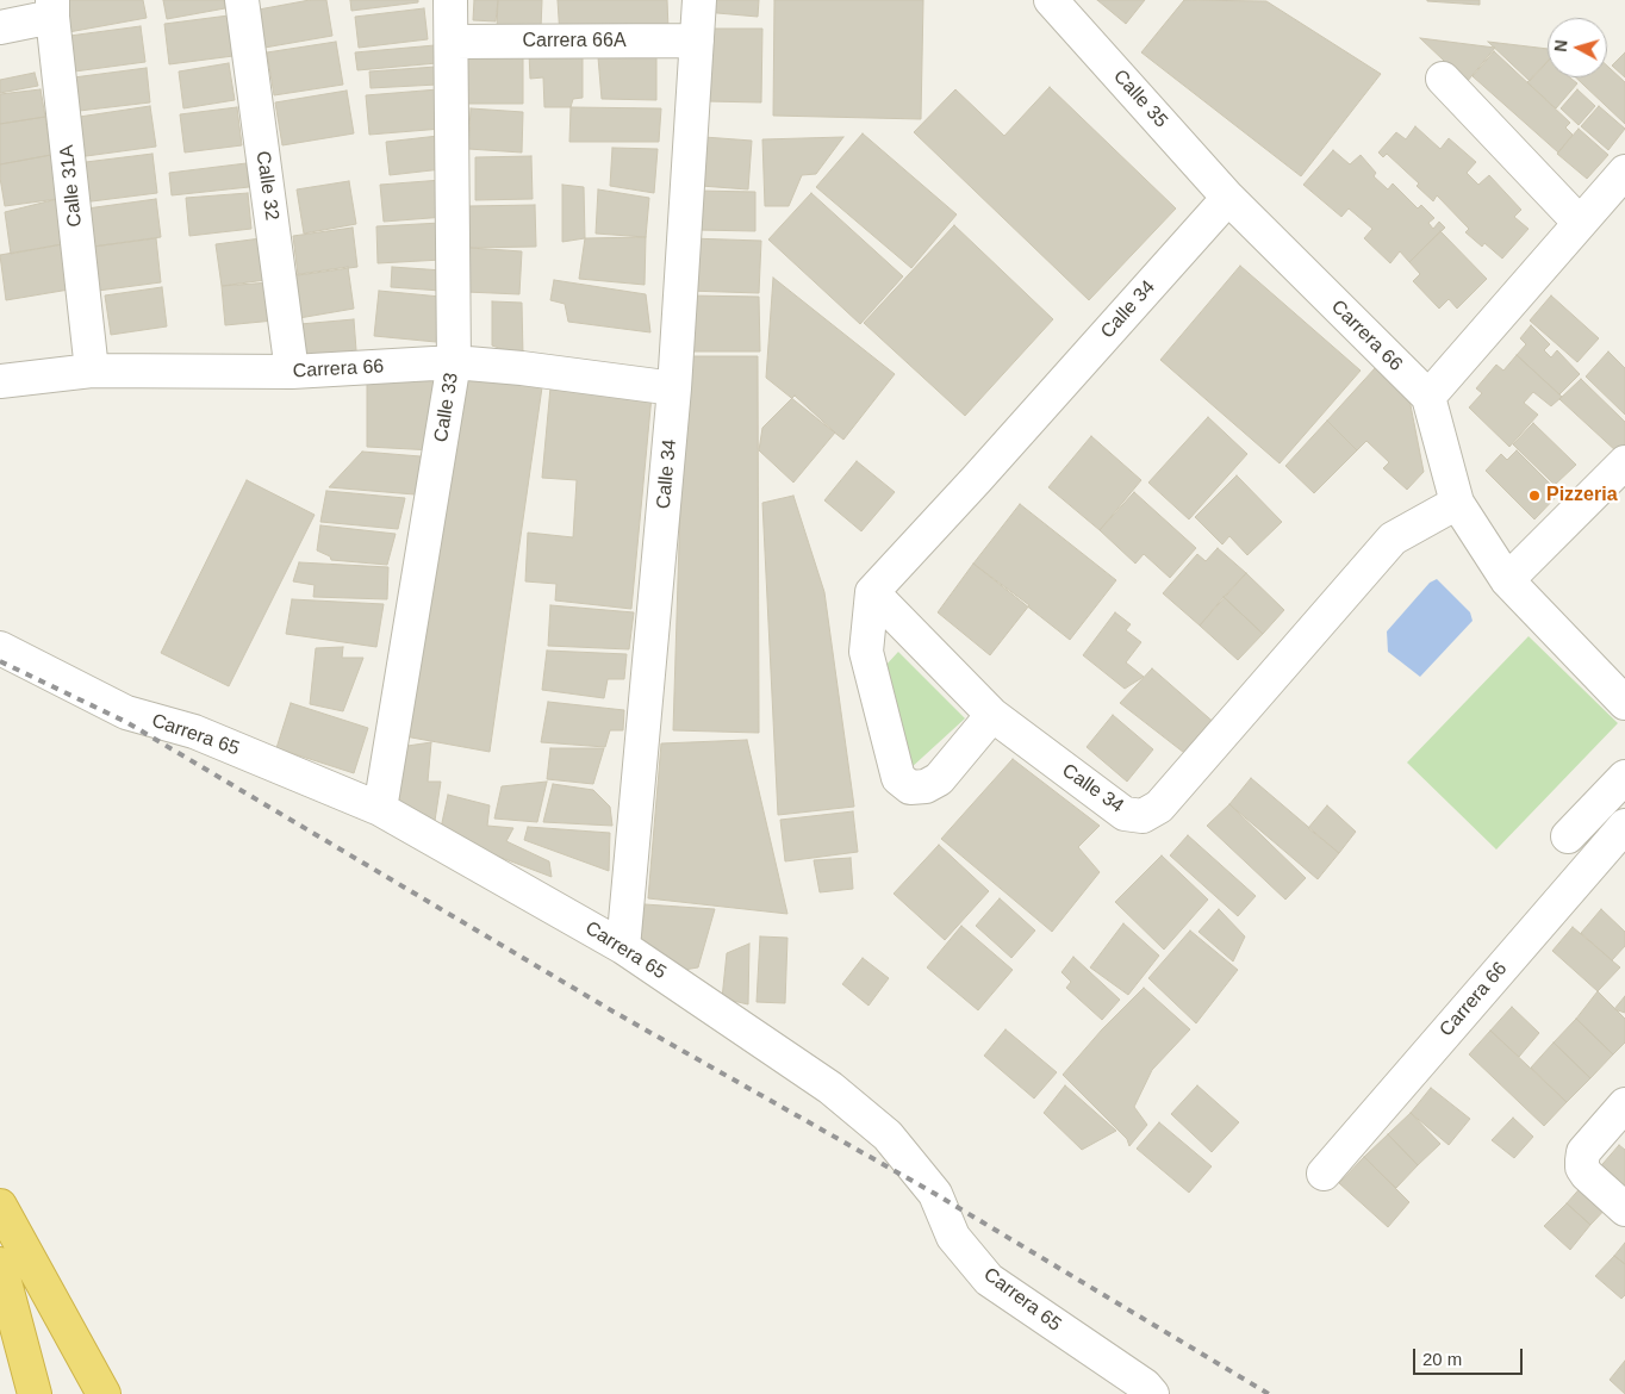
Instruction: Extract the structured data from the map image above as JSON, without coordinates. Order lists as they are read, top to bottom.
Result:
{
  "streets": {
    "street": [
      "Carrera 66A",
      "Calle 35",
      "Calle 31A",
      "Calle 32",
      "Calle 34",
      "Carrera 66",
      "Calle 33",
      "Carrera 65"
    ]
  },
  "crossings": [
    ["Carrera 66A", "Calle 34"],
    ["Carrera 66A", "Calle 33"],
    ["Calle 35", "Calle 34"],
    ["Calle 35", "Carrera 66"],
    ["Calle 31A", "Carrera 66"],
    ["Calle 32", "Carrera 66"],
    ["Calle 34", "Carrera 66"],
    ["Calle 34", "Carrera 65"],
    ["Carrera 66", "Calle 33"],
    ["Calle 33", "Carrera 65"]
  ],
  "places": ["Pizzeria"],
  "scale_bar": "20 m",
  "north": "left"
}
